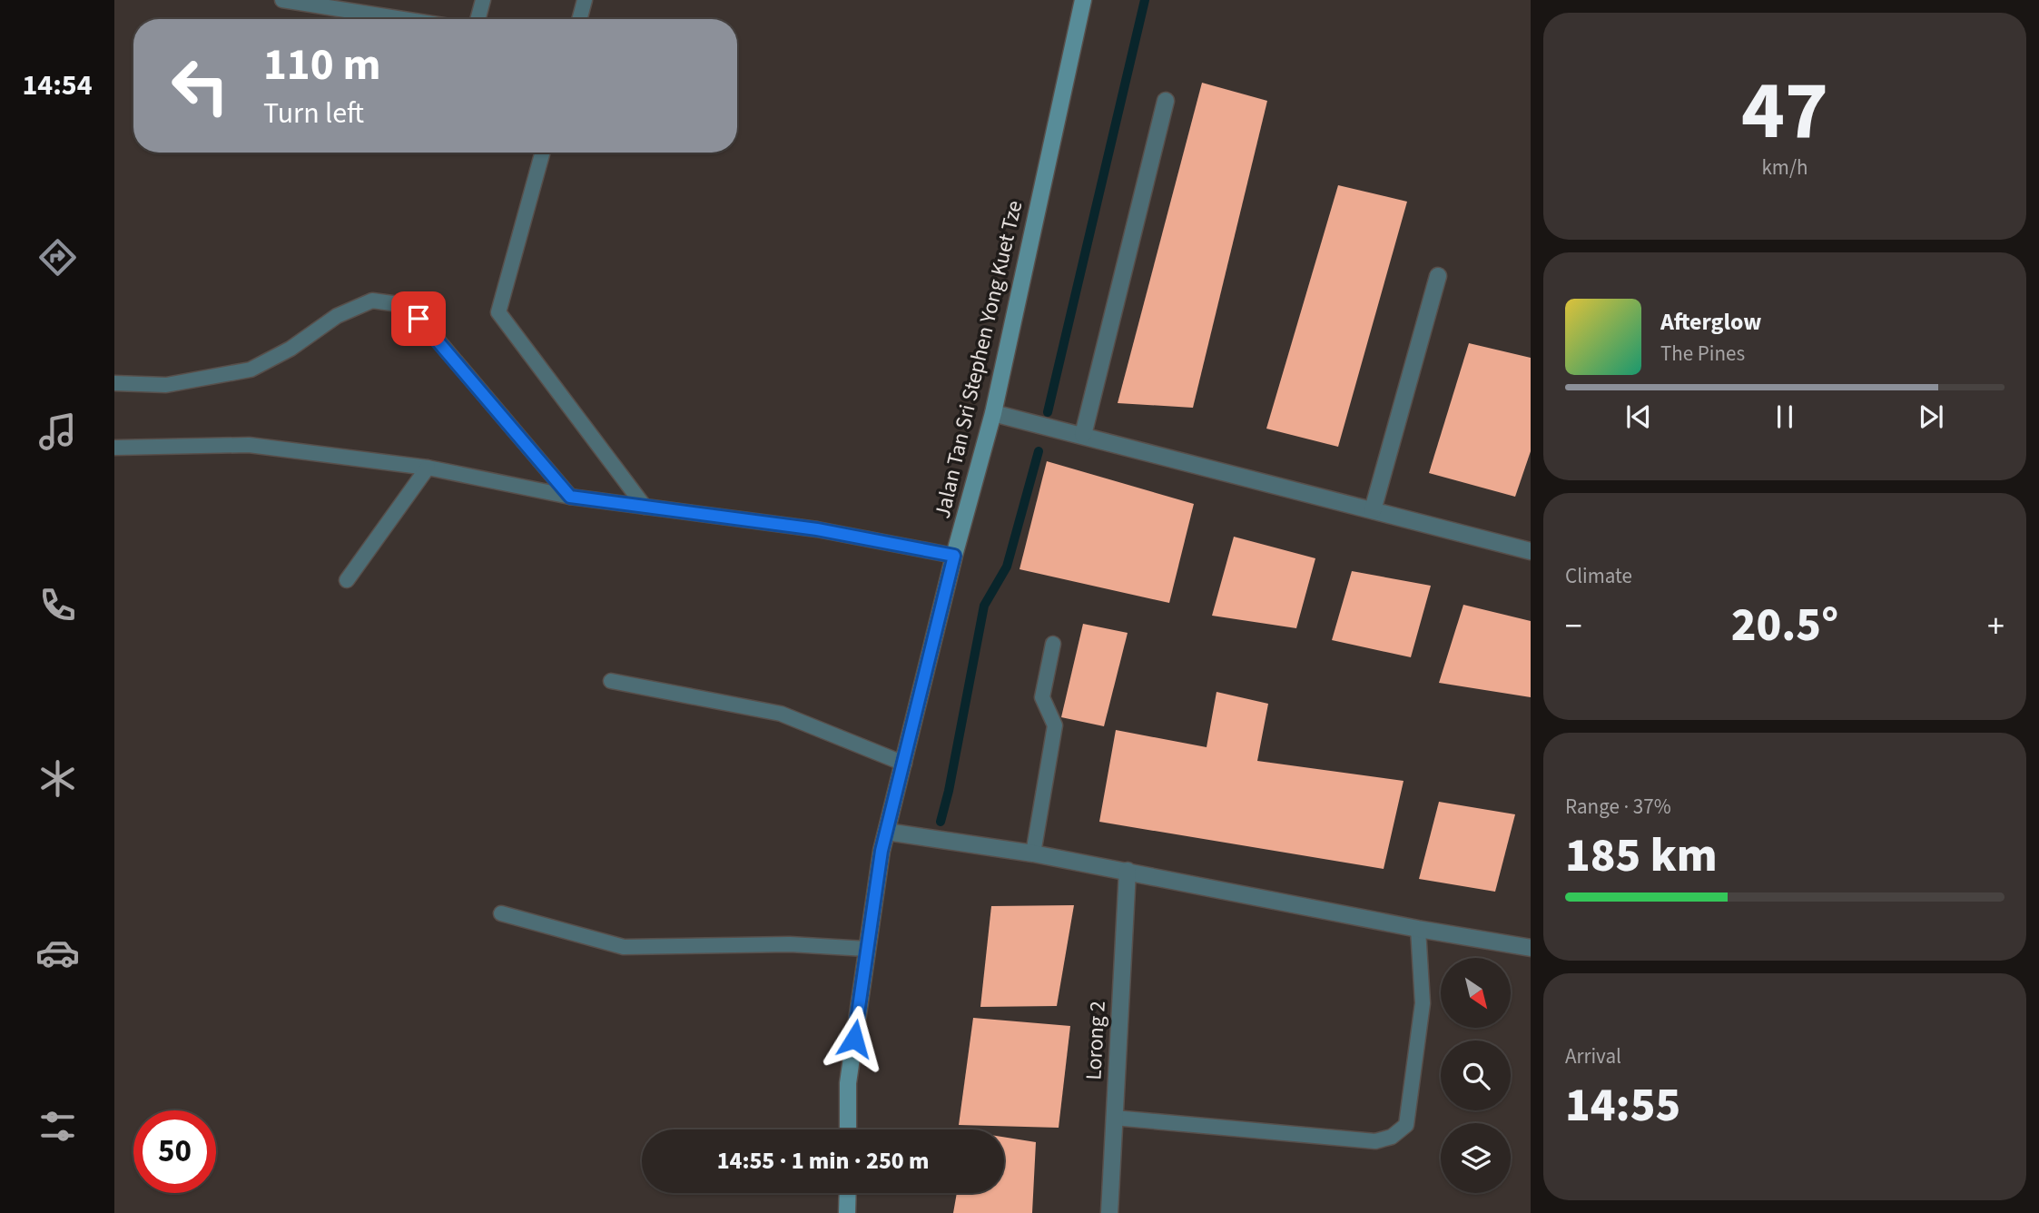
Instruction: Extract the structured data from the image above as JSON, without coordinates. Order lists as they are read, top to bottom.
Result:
{
  "streets": {
    "main road": ["Jalan Tan Sri Stephen Yong Kuet Tze"],
    "street": ["Lorong 2"]
  },
  "north": "bottom right",
  "page": {
    "tabs": "14:54",
    "tile": [
      ["47", "km/h"],
      "Climate",
      ["Range · 37%", "185 km"],
      ["Arrival", "14:55"]
    ],
    "turn": ["110 m", "Turn left"],
    "song": ["Afterglow", "The Pines"],
    "heat": ["−", "20.5°", "+"],
    "limit": "50",
    "trip": "14:55 · 1 min · 250 m"
  }
}
